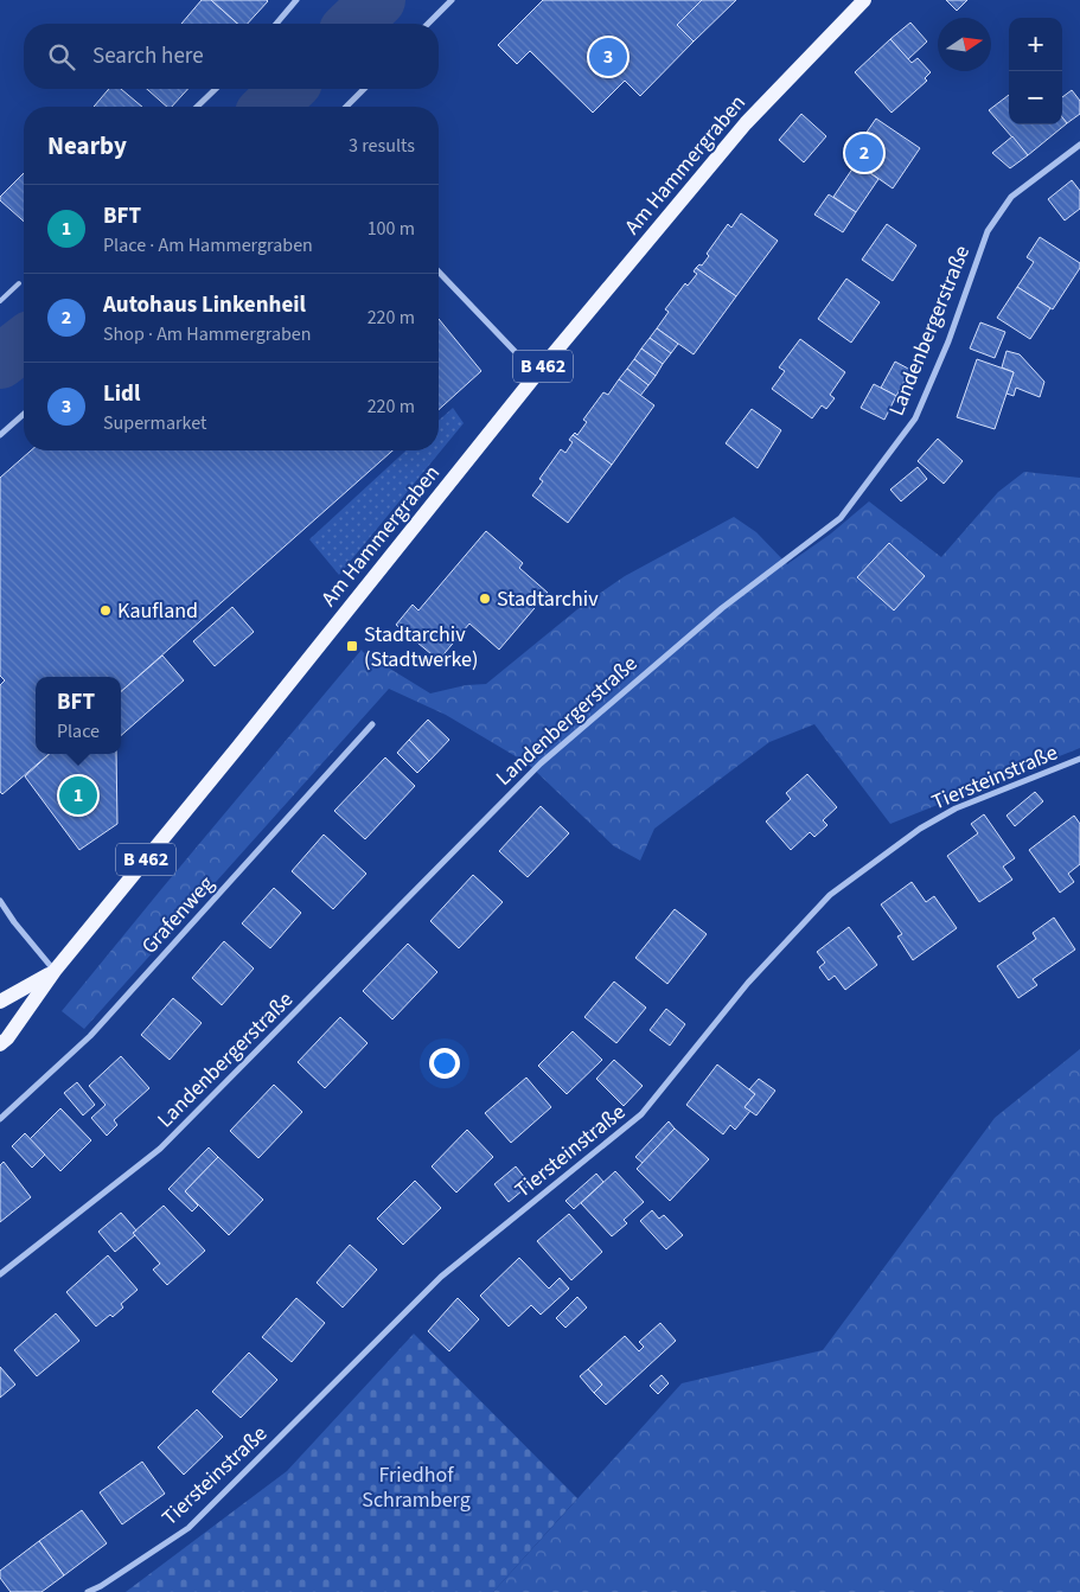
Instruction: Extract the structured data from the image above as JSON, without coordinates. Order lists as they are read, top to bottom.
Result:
{
  "streets": {
    "main road": ["Am Hammergraben", "B 462"],
    "street": ["Landenbergerstraße", "Tiersteinstraße", "Grafenweg"]
  },
  "crossings": [
    ["Am Hammergraben", "B 462"]
  ],
  "parks": ["Friedhof Schramberg"],
  "places": {
    "other": ["Stadtarchiv", "Kaufland"],
    "transit": ["Stadtarchiv (Stadtwerke)"]
  },
  "north": "right",
  "page": {
    "map_buttons": ["+", "−"],
    "search": "Search here",
    "pins": ["3", "2", "1"],
    "heading": ["Nearby", "3 results"],
    "list": [
      {
        "mark": "1",
        "name": "BFT",
        "note": "Place · Am Hammergraben",
        "value": "100 m"
      },
      {
        "mark": "2",
        "name": "Autohaus Linkenheil",
        "note": "Shop · Am Hammergraben",
        "value": "220 m"
      },
      {
        "mark": "3",
        "name": "Lidl",
        "note": "Supermarket",
        "value": "220 m"
      }
    ],
    "popup": ["BFT", "Place"]
  }
}
